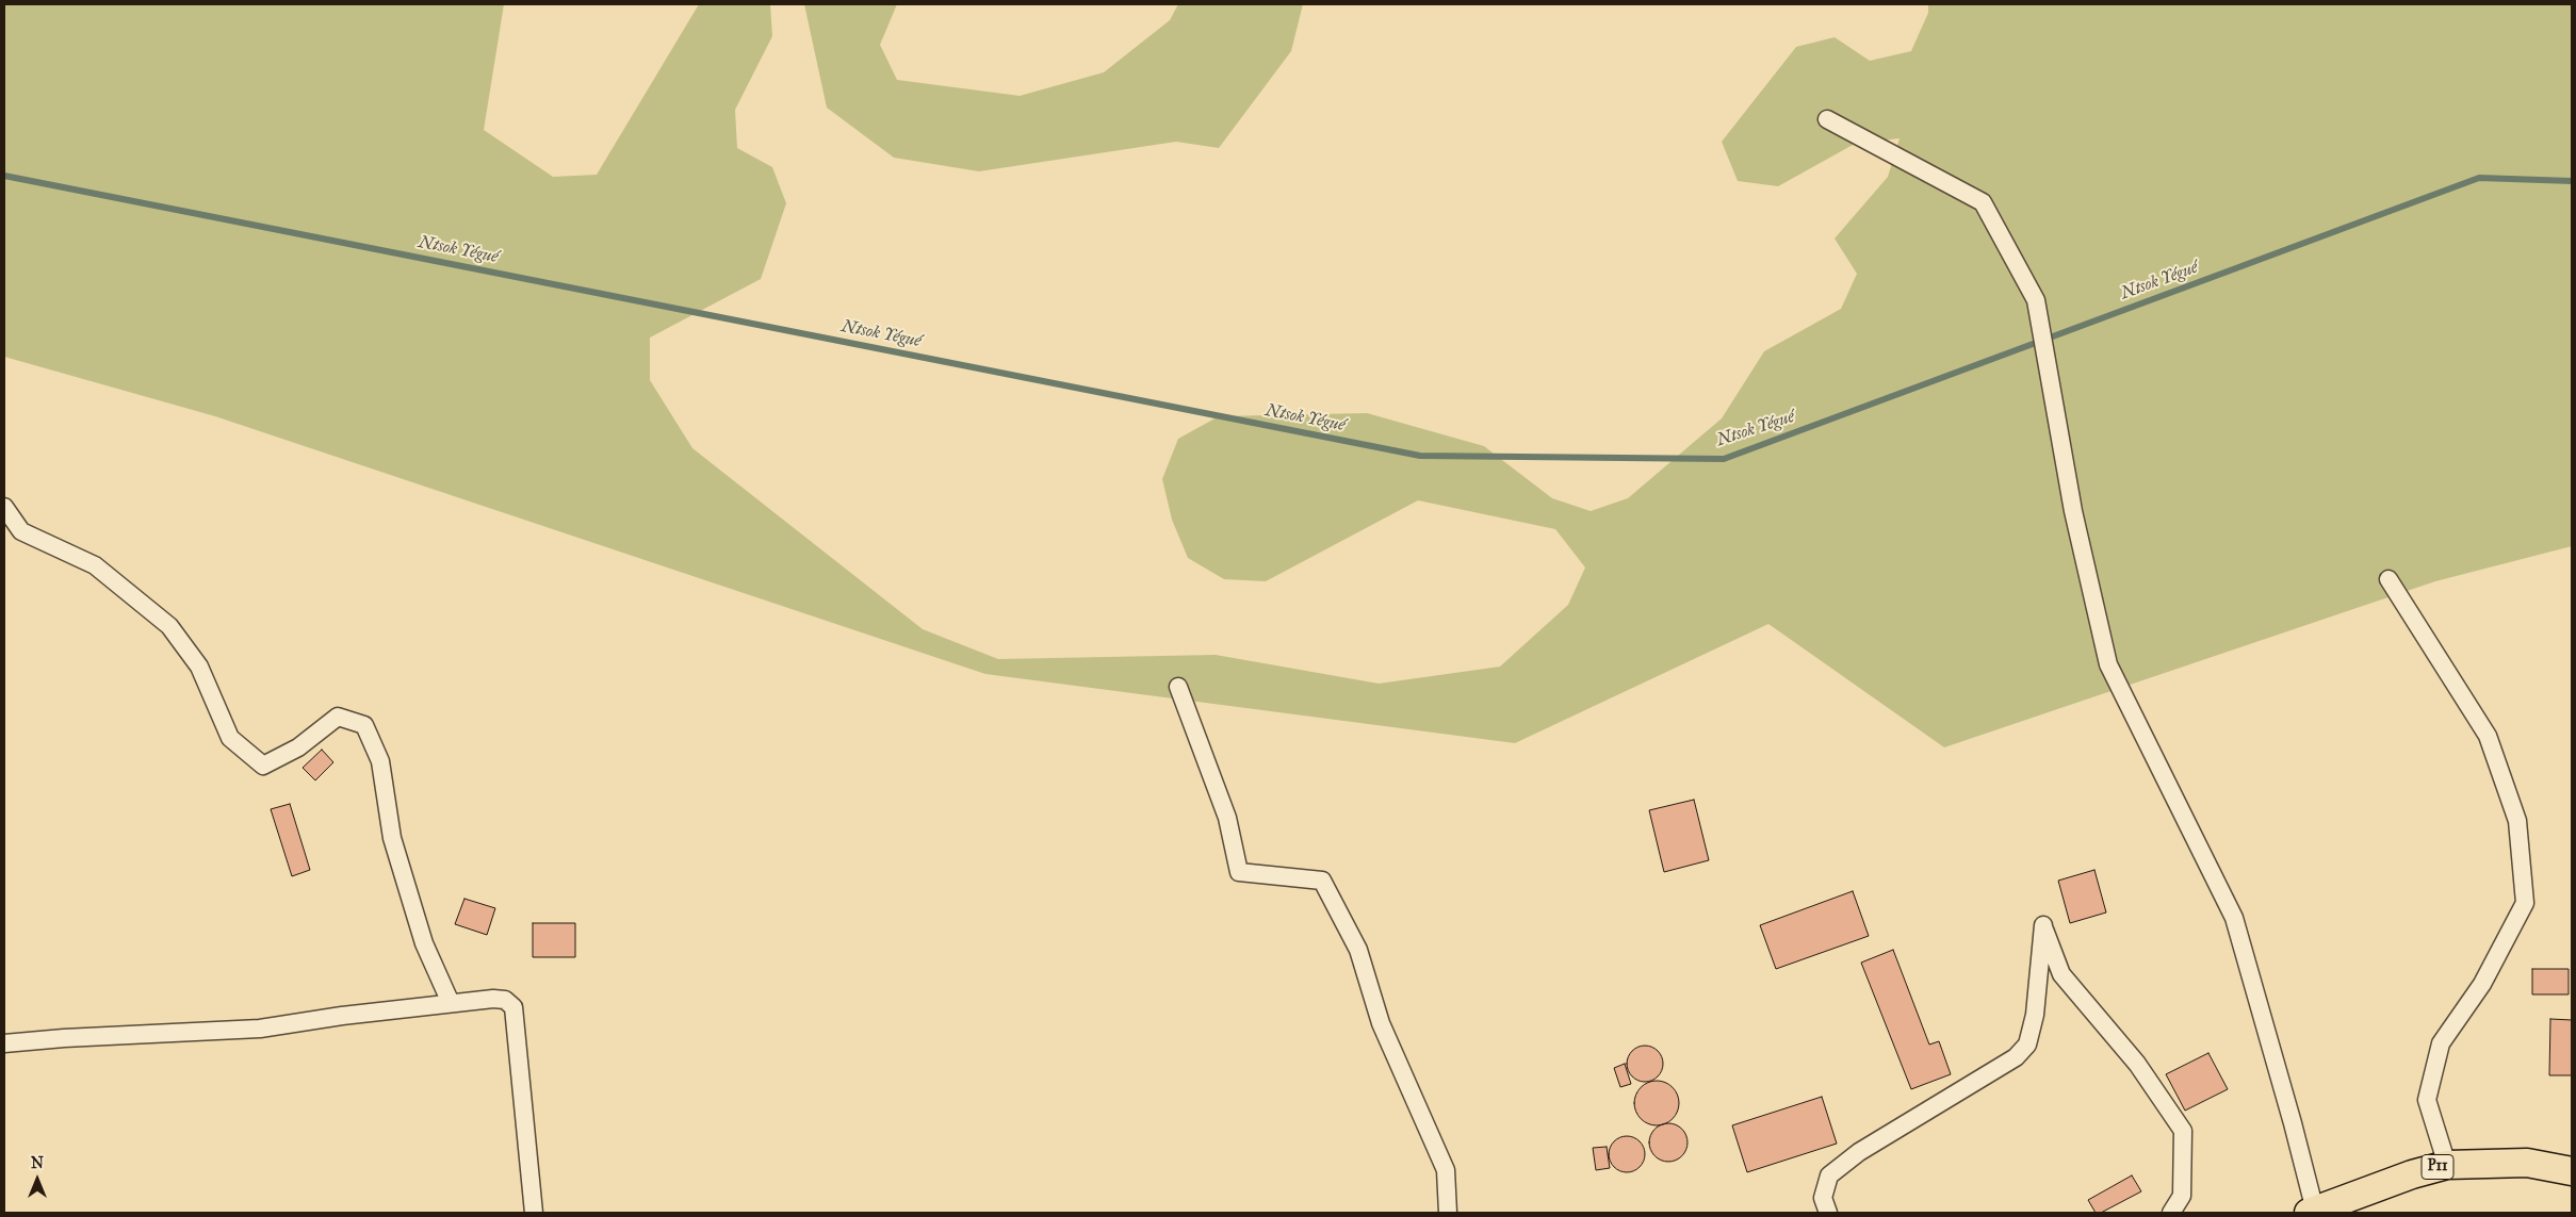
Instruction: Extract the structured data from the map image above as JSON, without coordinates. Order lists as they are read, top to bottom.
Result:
{
  "streets": {
    "main road": ["P11"]
  },
  "water": ["Ntsok Yégué"],
  "north": "top"
}
